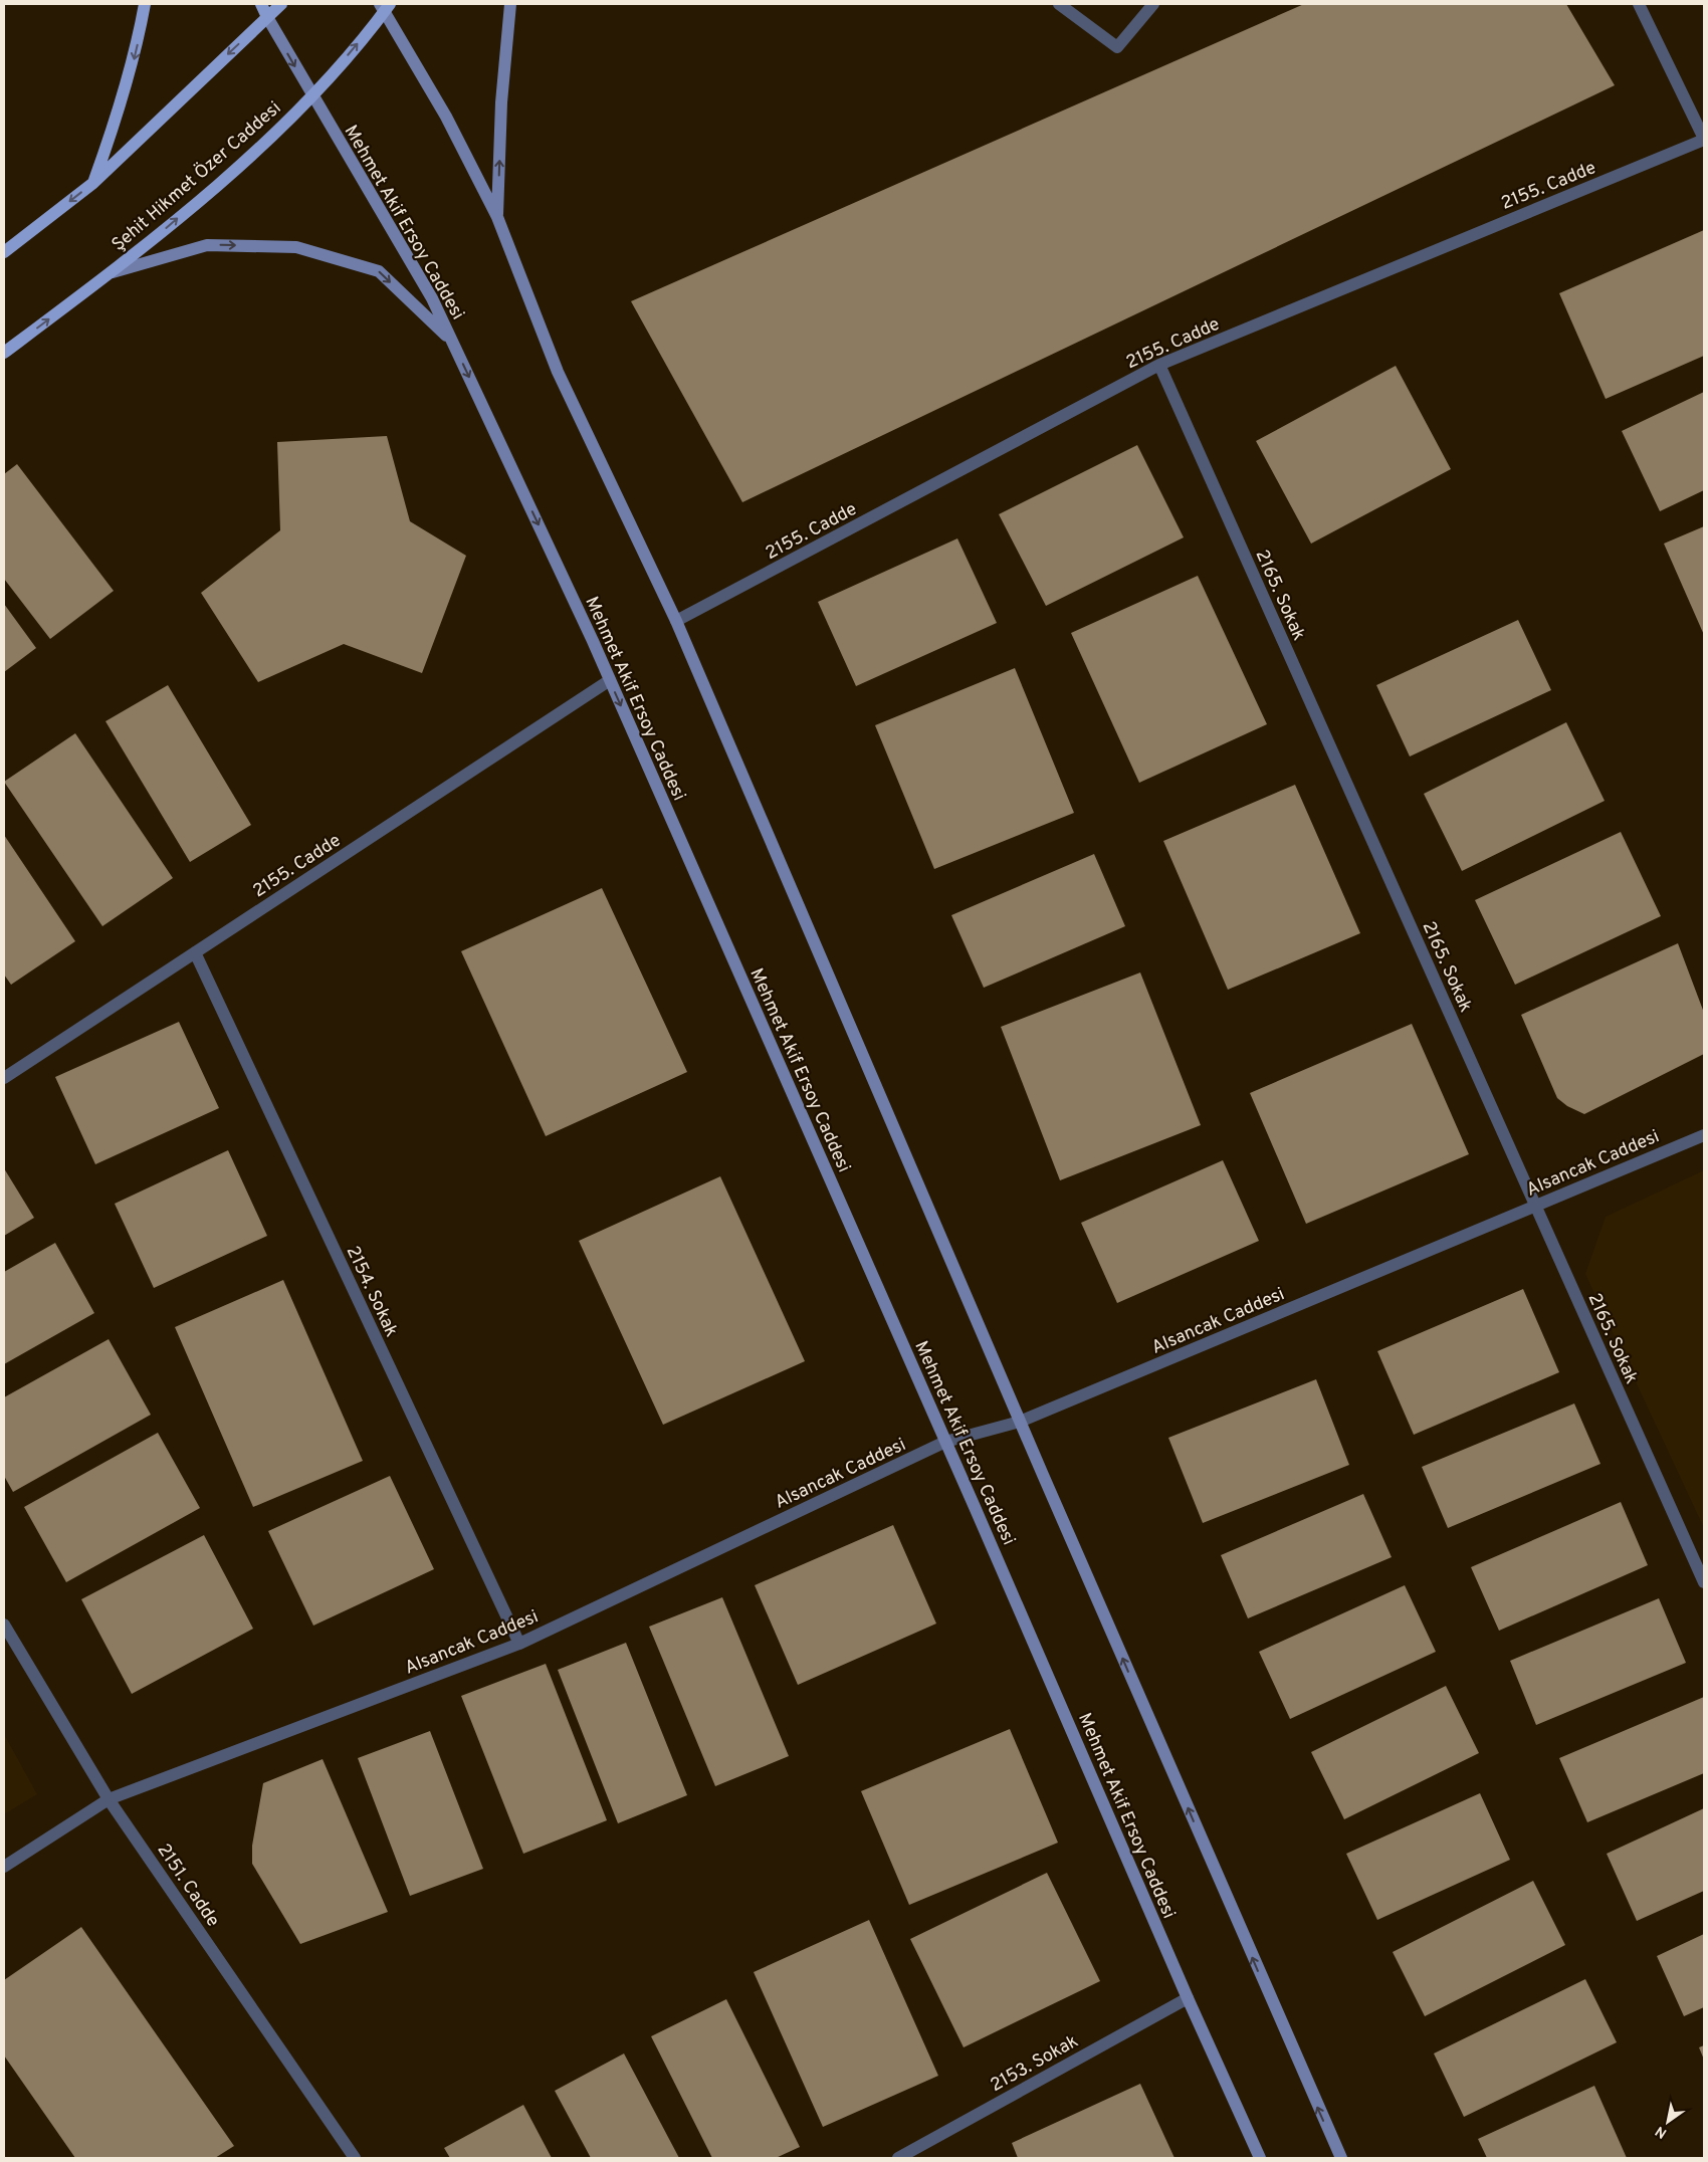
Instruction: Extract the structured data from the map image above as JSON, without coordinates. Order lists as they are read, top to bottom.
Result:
{
  "streets": {
    "main road": ["Şehit Hikmet Özer Caddesi"],
    "street": [
      "2155. Cadde",
      "Mehmet Akif Ersoy Caddesi",
      "2165. Sokak",
      "Alsancak Caddesi",
      "2154. Sokak",
      "2151. Cadde",
      "2153. Sokak"
    ]
  },
  "crossings": [
    ["Şehit Hikmet Özer Caddesi", "Mehmet Akif Ersoy Caddesi"],
    ["2155. Cadde", "Mehmet Akif Ersoy Caddesi"],
    ["2155. Cadde", "2165. Sokak"],
    ["2155. Cadde", "2154. Sokak"],
    ["Mehmet Akif Ersoy Caddesi", "Alsancak Caddesi"],
    ["Mehmet Akif Ersoy Caddesi", "2153. Sokak"],
    ["2165. Sokak", "Alsancak Caddesi"],
    ["Alsancak Caddesi", "2154. Sokak"],
    ["Alsancak Caddesi", "2151. Cadde"]
  ],
  "north": "bottom left"
}
